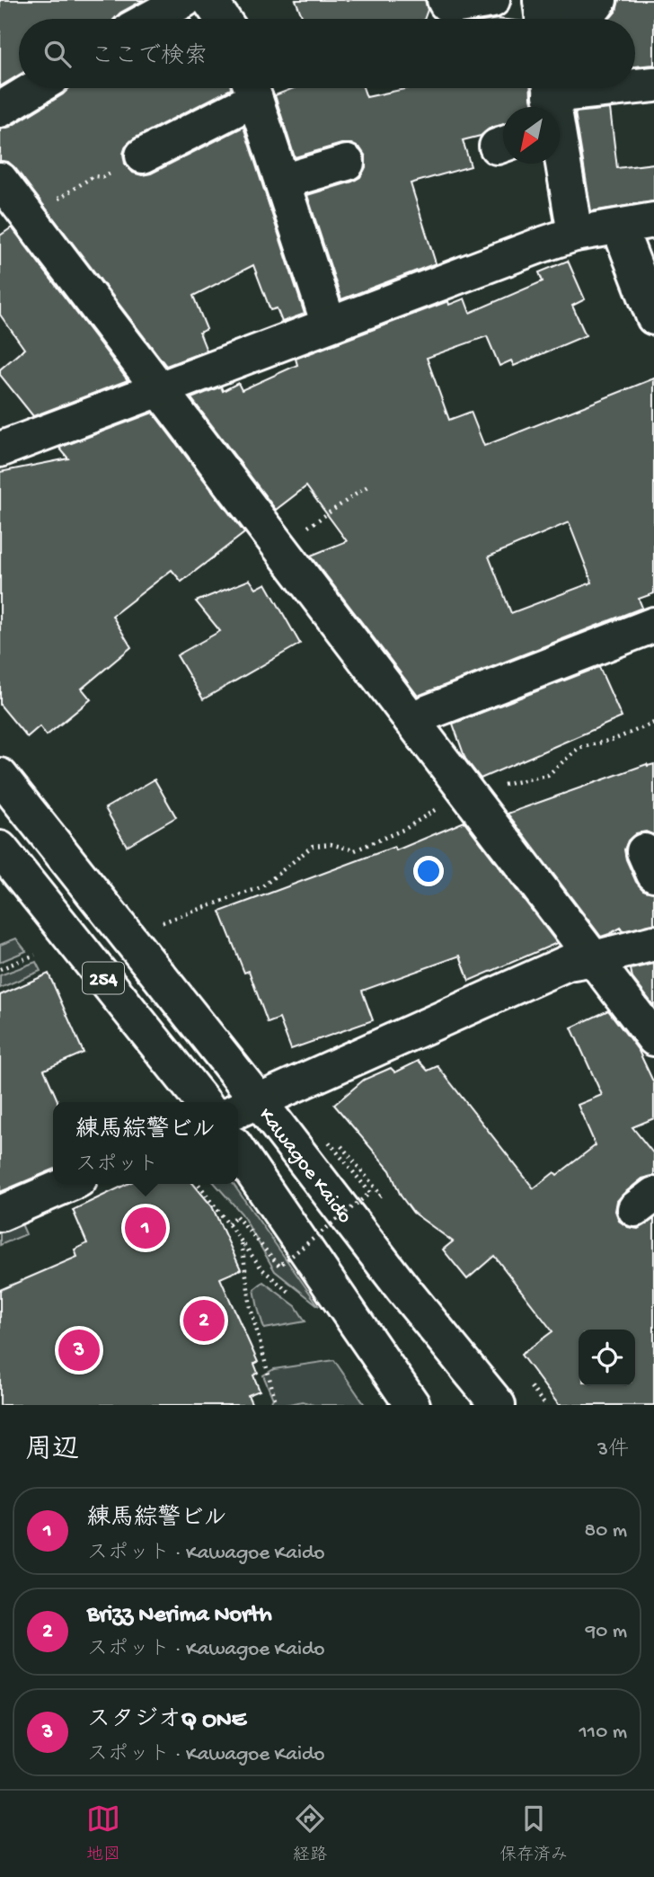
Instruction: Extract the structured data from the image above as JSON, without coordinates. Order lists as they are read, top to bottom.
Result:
{
  "streets": {
    "main road": ["254", "Kawagoe Kaido"]
  },
  "north": "bottom left",
  "page": {
    "search": "ここで検索",
    "popup": ["練馬綜警ビル", "スポット"],
    "pins": ["1", "2", "3"],
    "heading": ["周辺", "3件"],
    "list": [
      {
        "mark": "1",
        "name": "練馬綜警ビル",
        "note": "スポット · Kawagoe Kaido",
        "value": "80 m"
      },
      {
        "mark": "2",
        "name": "Brizz Nerima North",
        "note": "スポット · Kawagoe Kaido",
        "value": "90 m"
      },
      {
        "mark": "3",
        "name": "スタジオQ ONE",
        "note": "スポット · Kawagoe Kaido",
        "value": "110 m"
      }
    ],
    "nav": ["地図", "経路", "保存済み"]
  }
}
